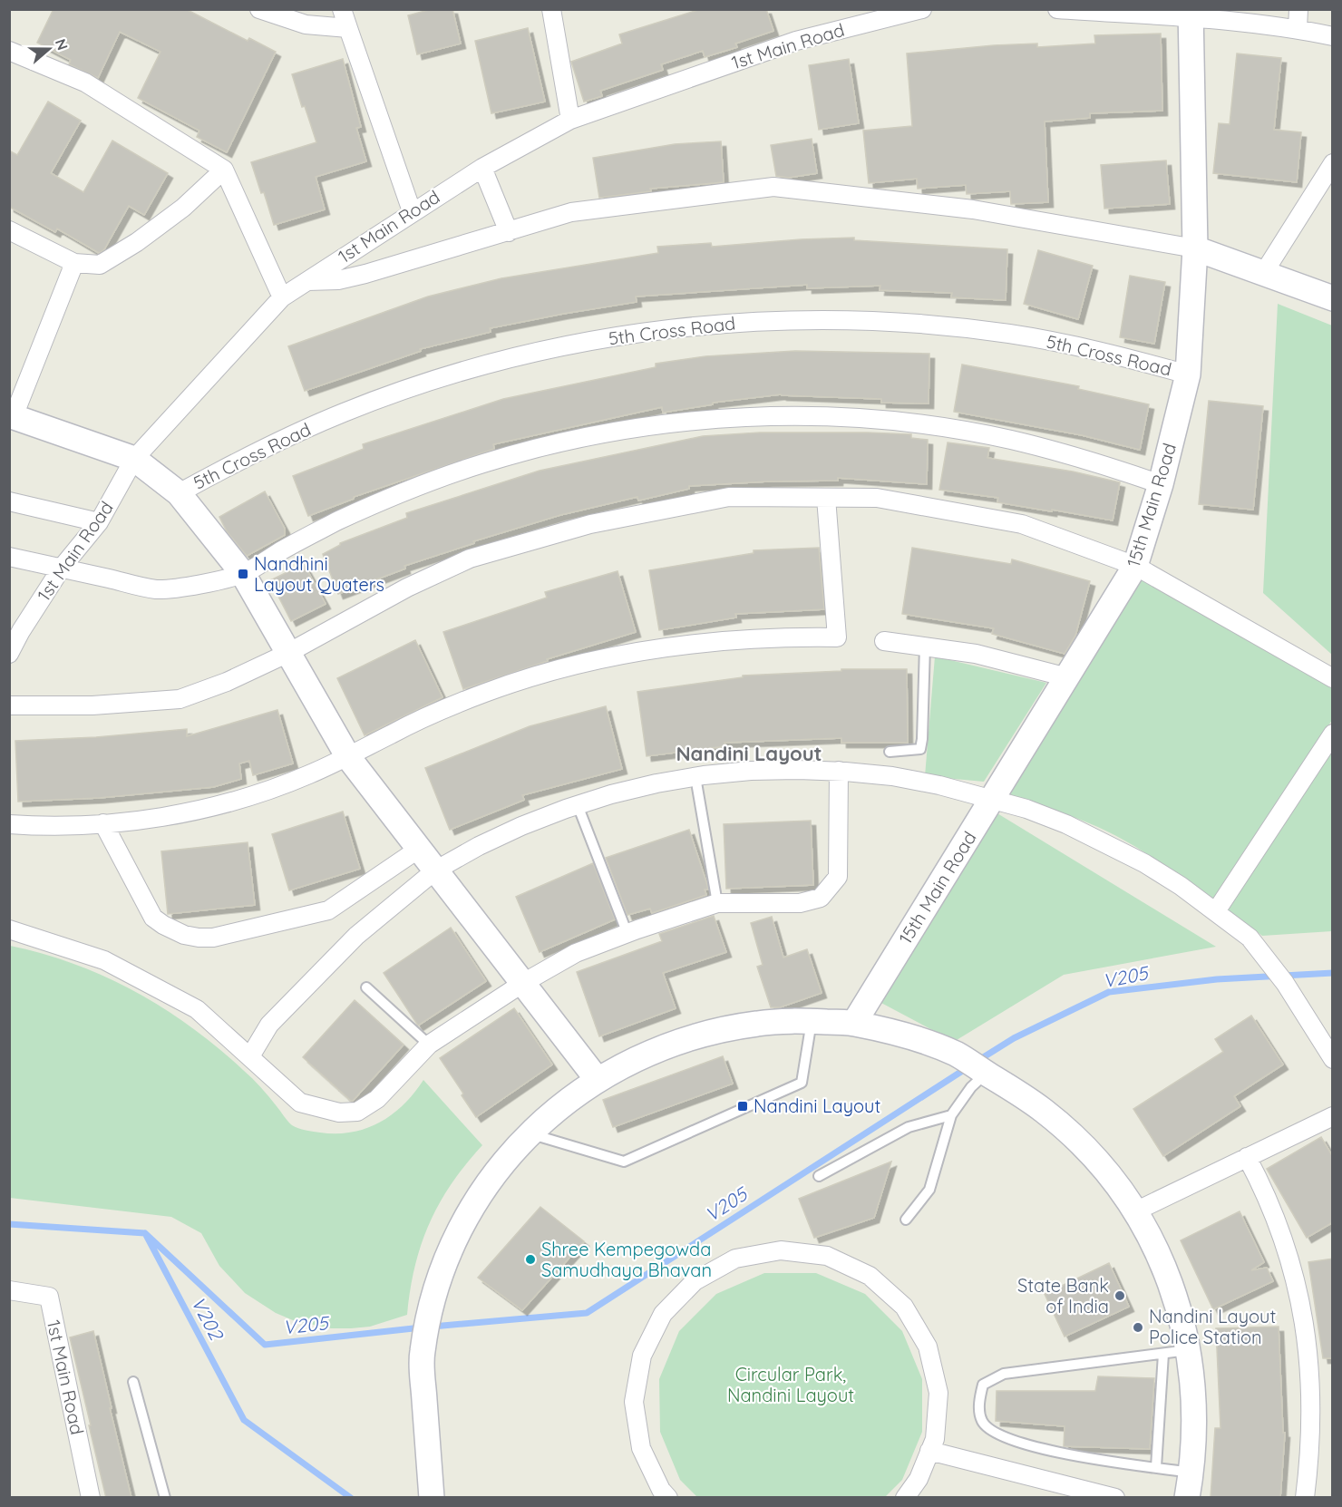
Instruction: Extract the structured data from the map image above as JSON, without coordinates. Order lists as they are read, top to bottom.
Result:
{
  "streets": {
    "street": ["1st Main Road", "5th Cross Road", "15th Main Road"]
  },
  "crossings": [
    ["5th Cross Road", "15th Main Road"]
  ],
  "districts": ["Nandini Layout"],
  "water": ["V205", "V202"],
  "parks": ["Circular Park, Nandini Layout"],
  "places": {
    "transit": ["Nandhini Layout Quaters", "Nandini Layout"],
    "other": ["Shree Kempegowda Samudhaya Bhavan", "State Bank of India", "Nandini Layout Police Station"]
  },
  "north": "right"
}
